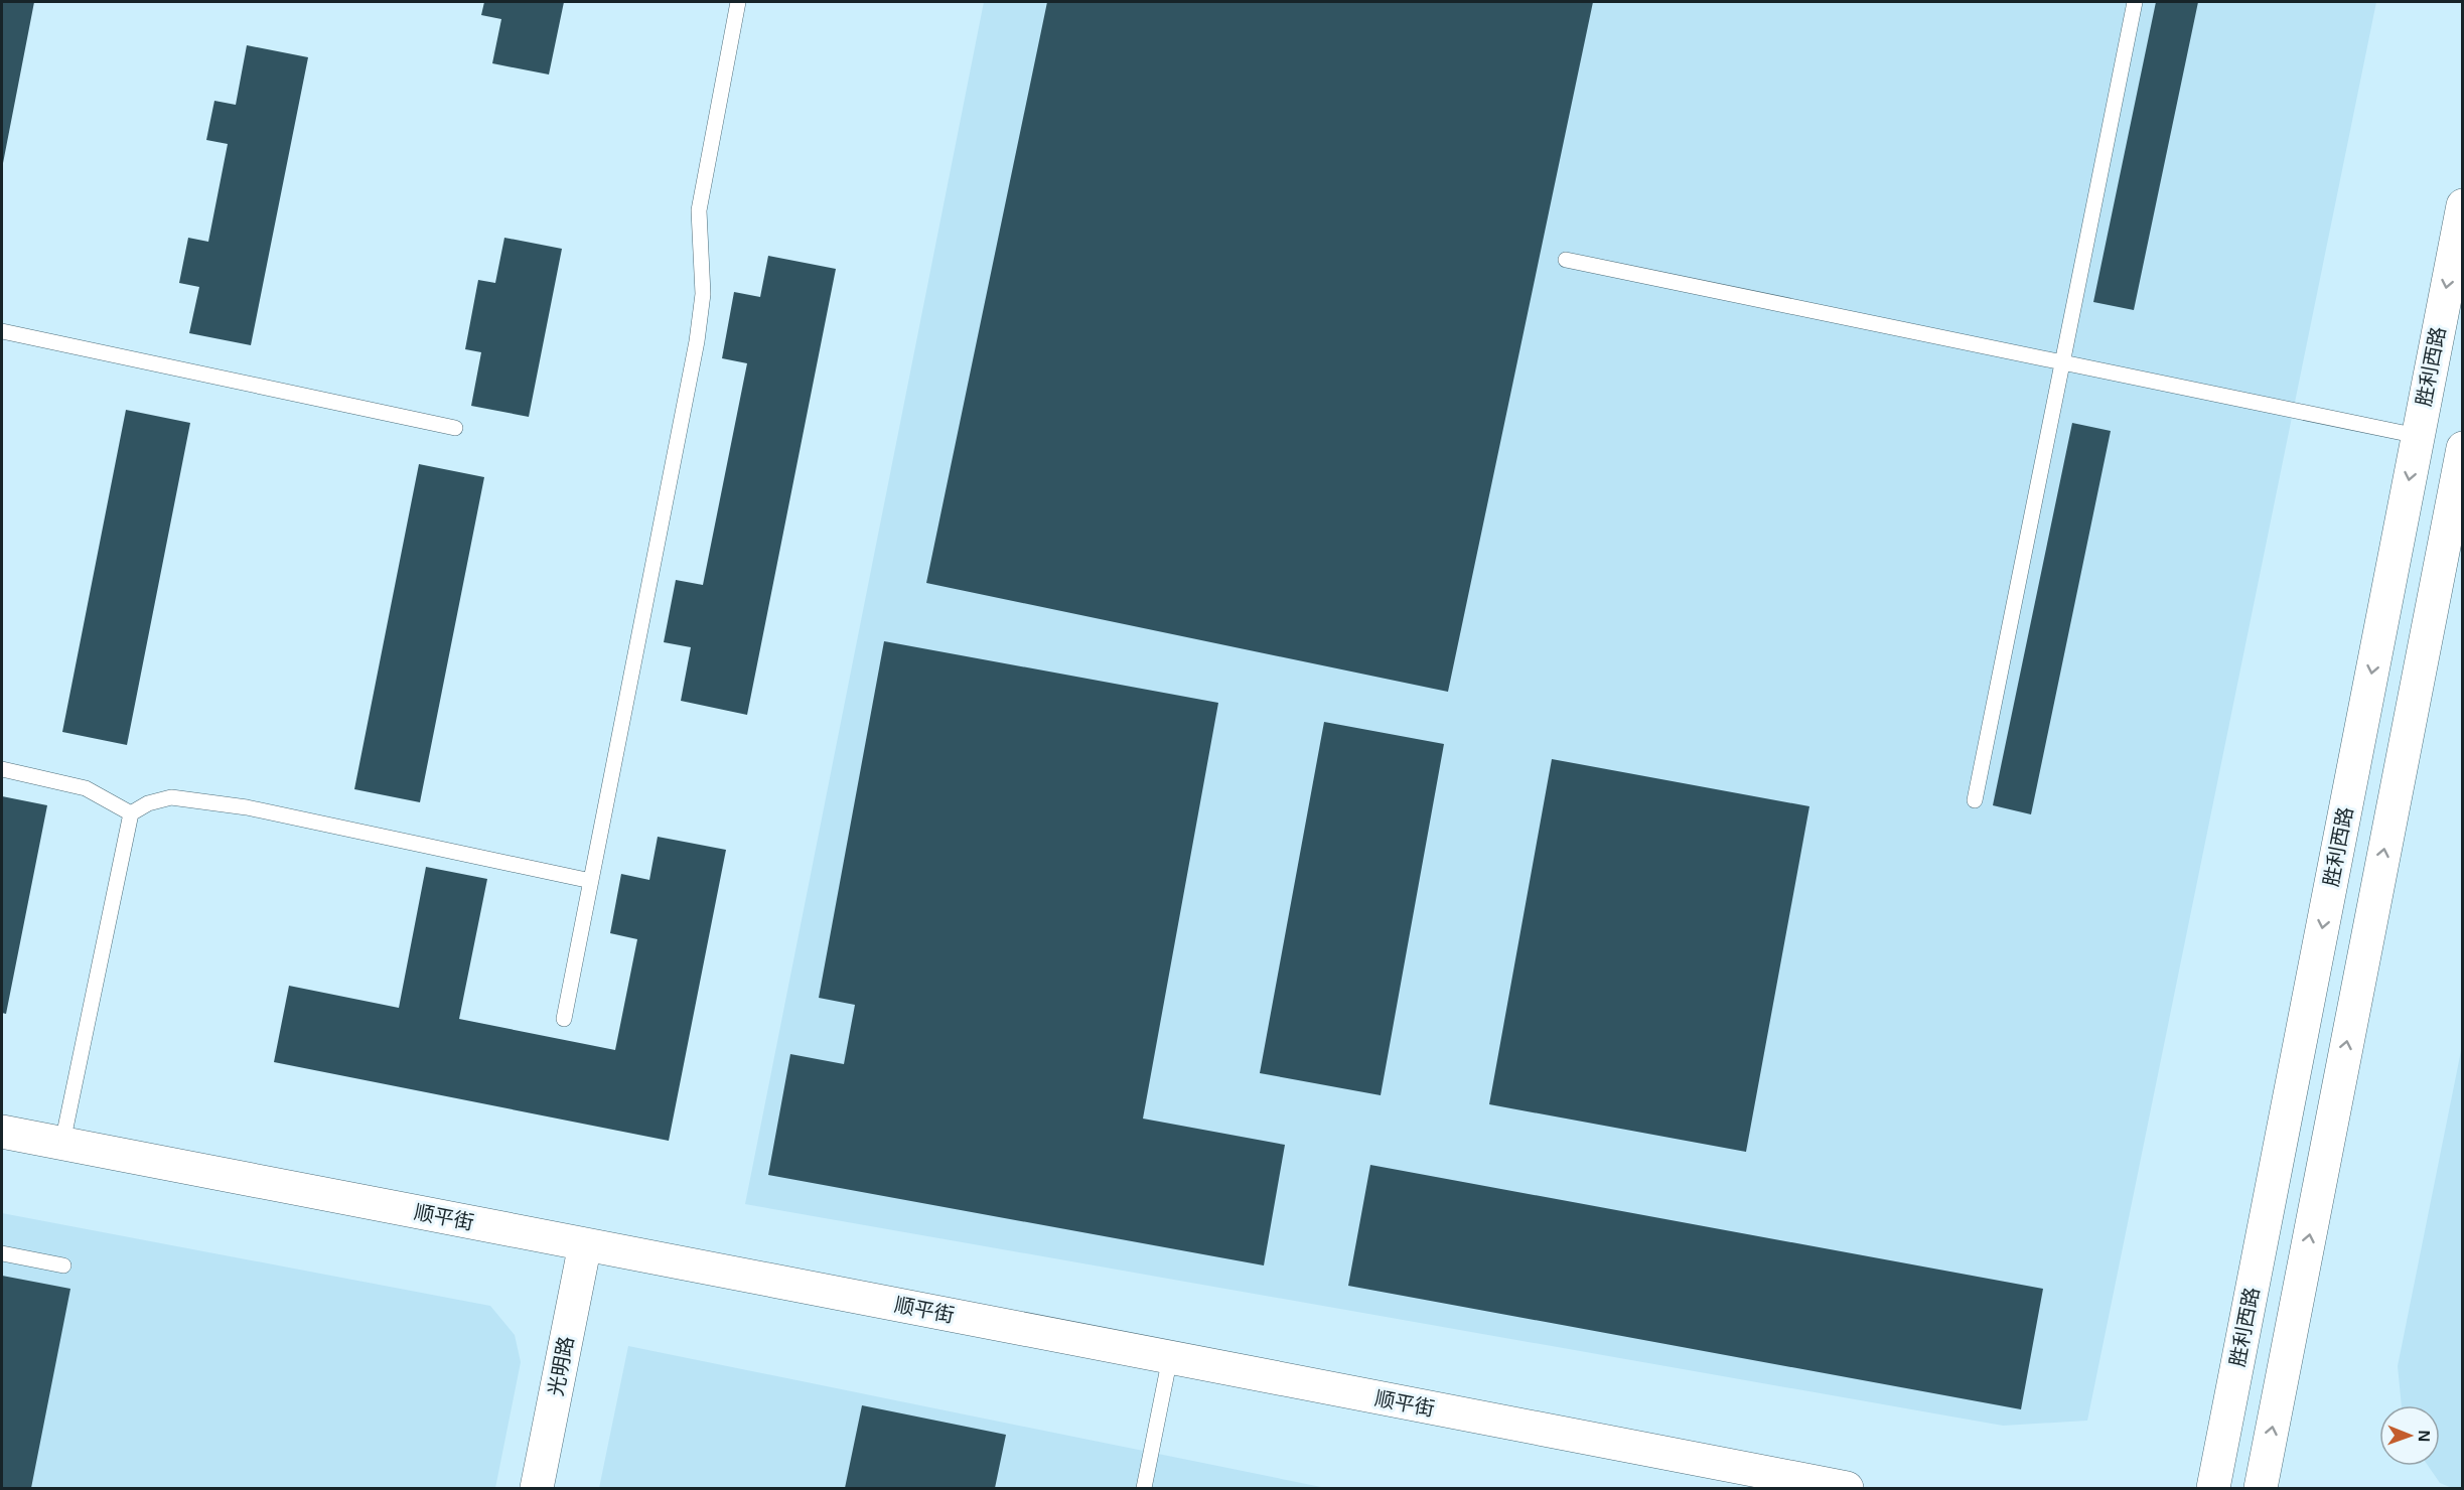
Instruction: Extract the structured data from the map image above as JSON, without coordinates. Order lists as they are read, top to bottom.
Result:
{
  "streets": {
    "main road": ["胜利西路", "顺平街", "光明路"]
  },
  "crossings": [
    ["顺平街", "光明路"]
  ],
  "north": "right"
}
